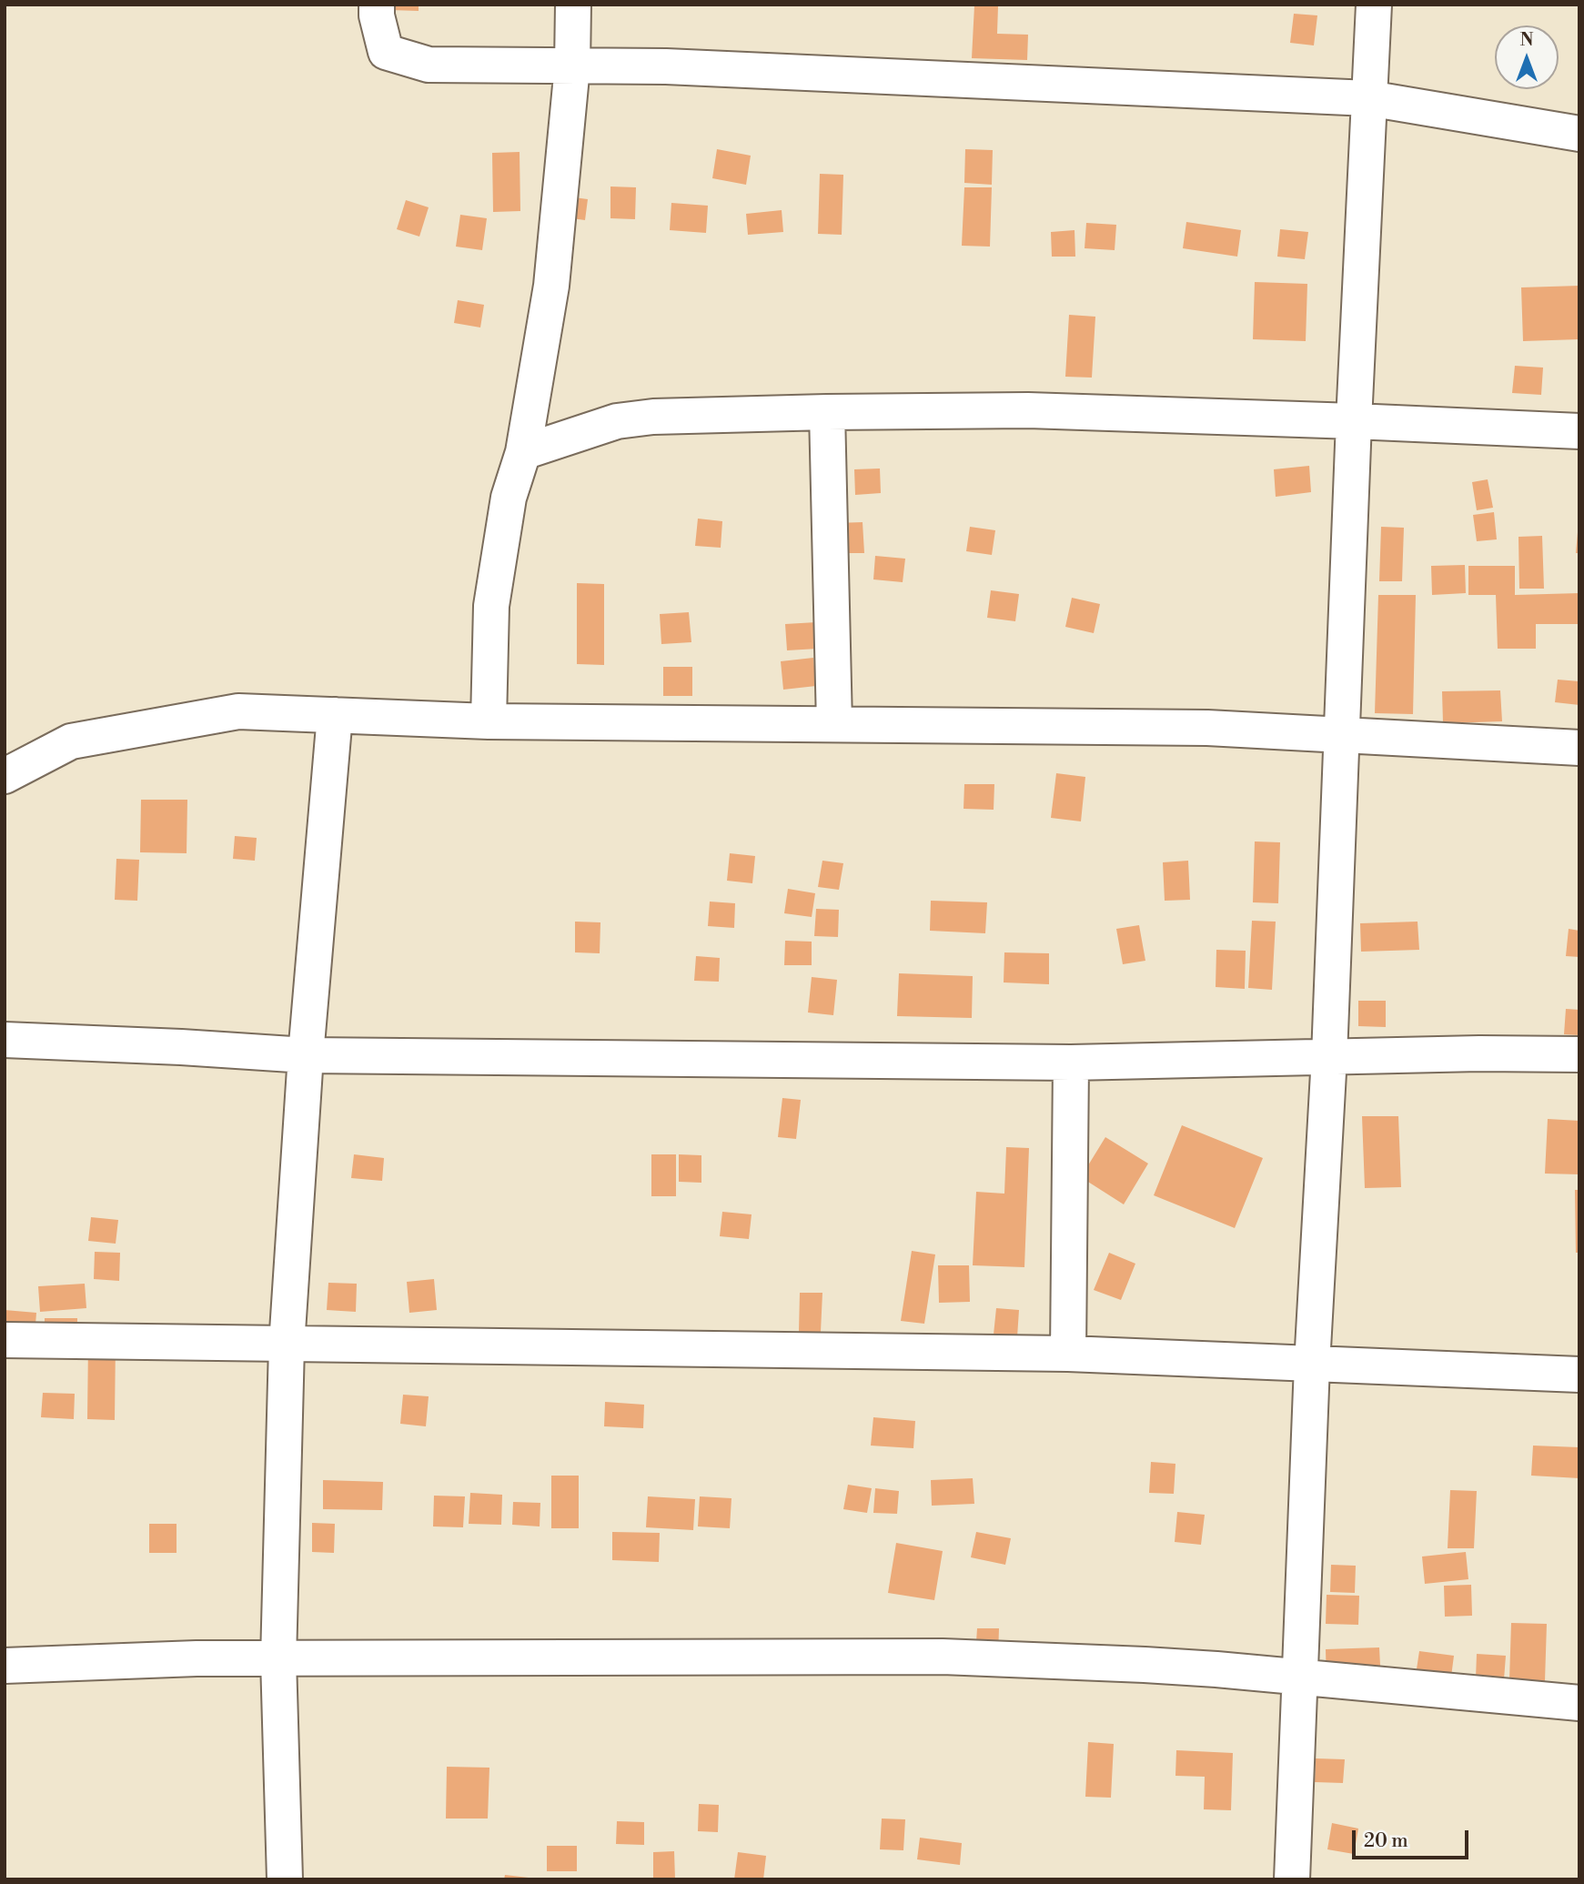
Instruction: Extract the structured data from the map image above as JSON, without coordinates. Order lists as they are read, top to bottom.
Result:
{
  "scale_bar": "20 m",
  "north": "top"
}
